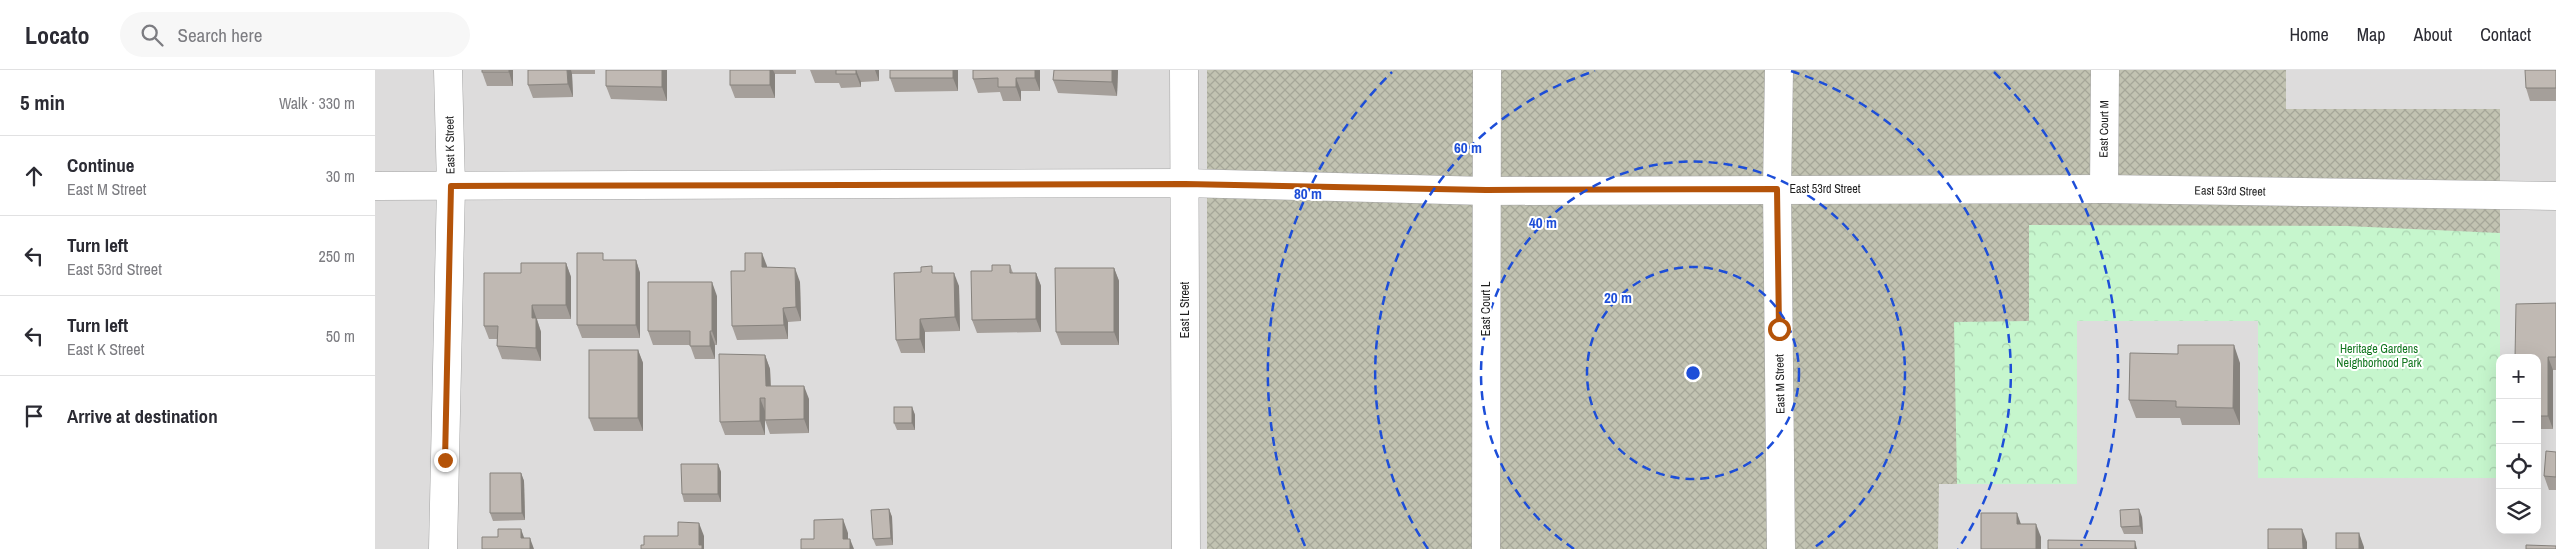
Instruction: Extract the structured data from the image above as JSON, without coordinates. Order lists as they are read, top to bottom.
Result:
{
  "streets": {
    "street": [
      "East Court M",
      "East K Street",
      "East 53rd Street",
      "East Court L",
      "East L Street",
      "East M Street"
    ]
  },
  "crossings": [
    ["East Court M", "East 53rd Street"],
    ["East K Street", "East 53rd Street"],
    ["East 53rd Street", "East Court L"],
    ["East 53rd Street", "East L Street"],
    ["East 53rd Street", "East M Street"]
  ],
  "parks": ["Heritage Gardens Neighborhood Park"],
  "page": {
    "header": "Locato",
    "search": "Search here",
    "nav": [
      "Home",
      "Map",
      "About",
      "Contact"
    ],
    "heading": ["5 min", "Walk · 330 m"],
    "list": [
      ["Continue", "East M Street", "30 m"],
      ["Turn left", "East 53rd Street", "250 m"],
      ["Turn left", "East K Street", "50 m"],
      "Arrive at destination"
    ],
    "map_buttons": ["+", "−"]
  },
  "rings": [
    "60 m",
    "80 m",
    "40 m",
    "20 m"
  ]
}
